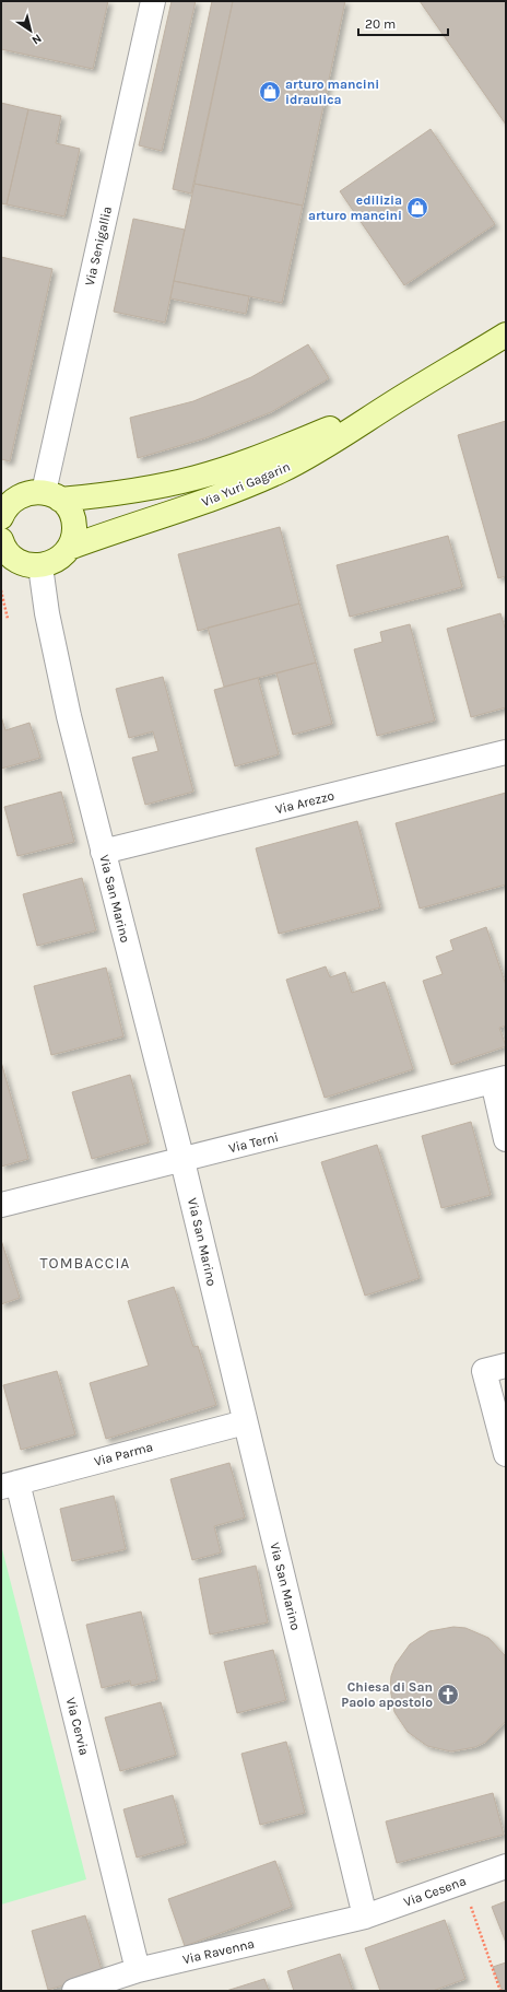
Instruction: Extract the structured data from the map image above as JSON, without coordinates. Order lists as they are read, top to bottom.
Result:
{
  "streets": {
    "main road": ["Via Yuri Gagarin"],
    "street": [
      "Via Senigallia",
      "Via Arezzo",
      "Via San Marino",
      "Via Terni",
      "Via Parma",
      "Via Cervia",
      "Via Cesena",
      "Via Ravenna"
    ]
  },
  "crossings": [
    ["Via Senigallia", "Via Yuri Gagarin"],
    ["Via Yuri Gagarin", "Via San Marino"],
    ["Via Arezzo", "Via San Marino"],
    ["Via San Marino", "Via Terni"],
    ["Via San Marino", "Via Parma"],
    ["Via San Marino", "Via Cesena"],
    ["Via San Marino", "Via Ravenna"],
    ["Via Parma", "Via Cervia"],
    ["Via Cervia", "Via Ravenna"],
    ["Via Cesena", "Via Ravenna"]
  ],
  "districts": ["TOMBACCIA"],
  "places": {
    "shop": ["arturo mancini idraulica", "edilizia arturo mancini"],
    "church": ["Chiesa di San Paolo apostolo"]
  },
  "scale_bar": "20 m",
  "north": "bottom right"
}
